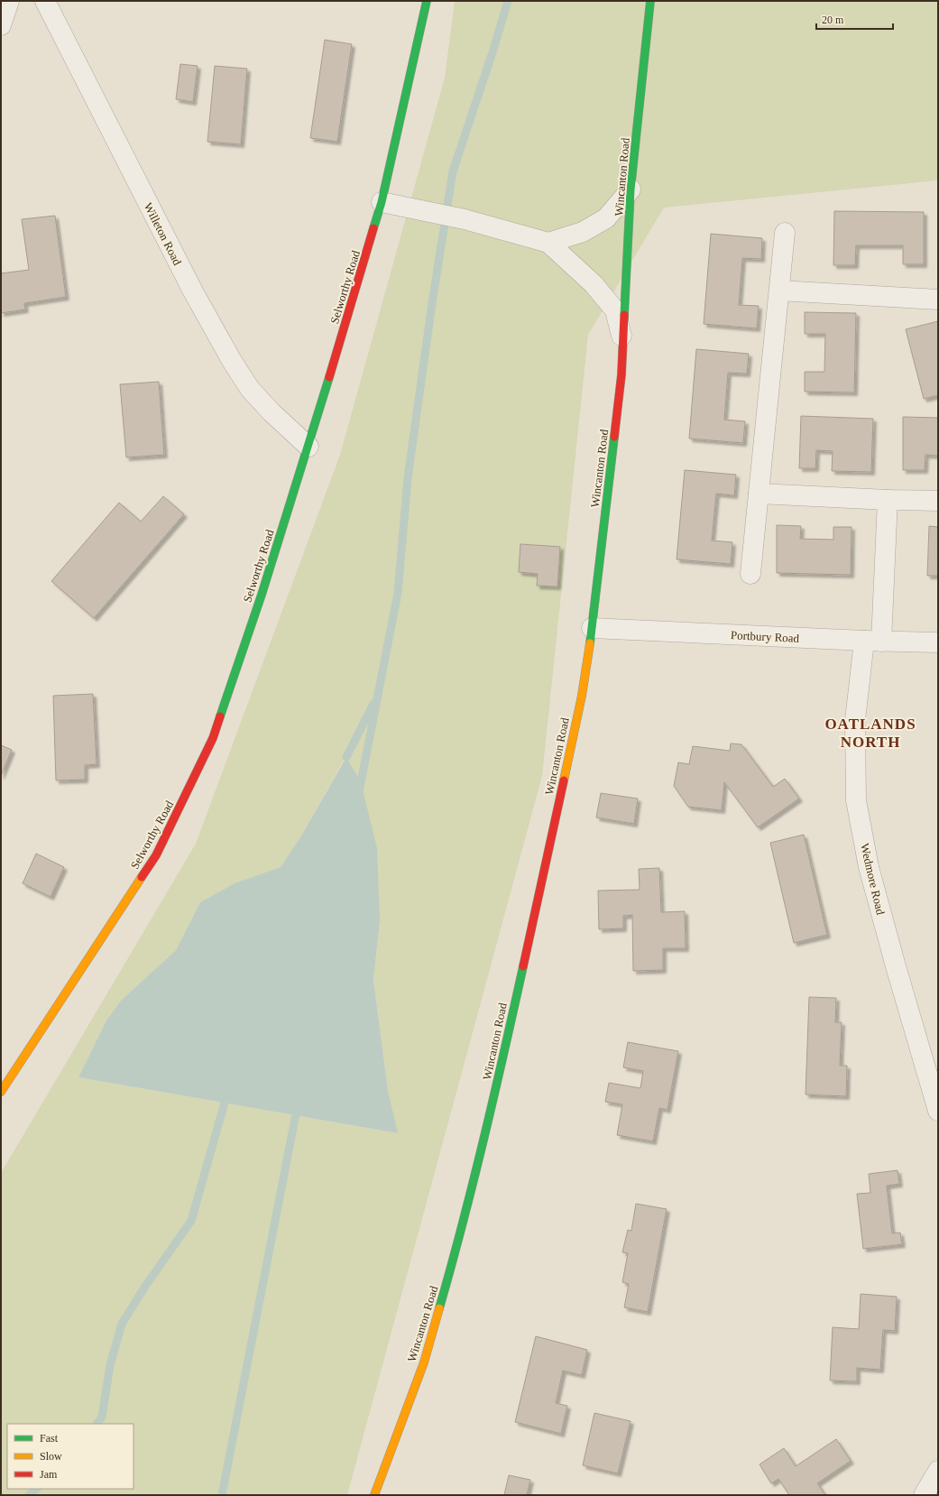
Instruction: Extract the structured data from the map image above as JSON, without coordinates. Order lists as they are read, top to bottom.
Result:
{
  "streets": {
    "street": [
      "Wincanton Road",
      "Willeton Road",
      "Selworthy Road",
      "Portbury Road",
      "Wedmore Road"
    ]
  },
  "crossings": [
    ["Wincanton Road", "Portbury Road"],
    ["Willeton Road", "Selworthy Road"],
    ["Portbury Road", "Wedmore Road"]
  ],
  "districts": ["OATLANDS NORTH"],
  "legend": ["Fast", "Slow", "Jam"],
  "scale_bar": "20 m"
}
